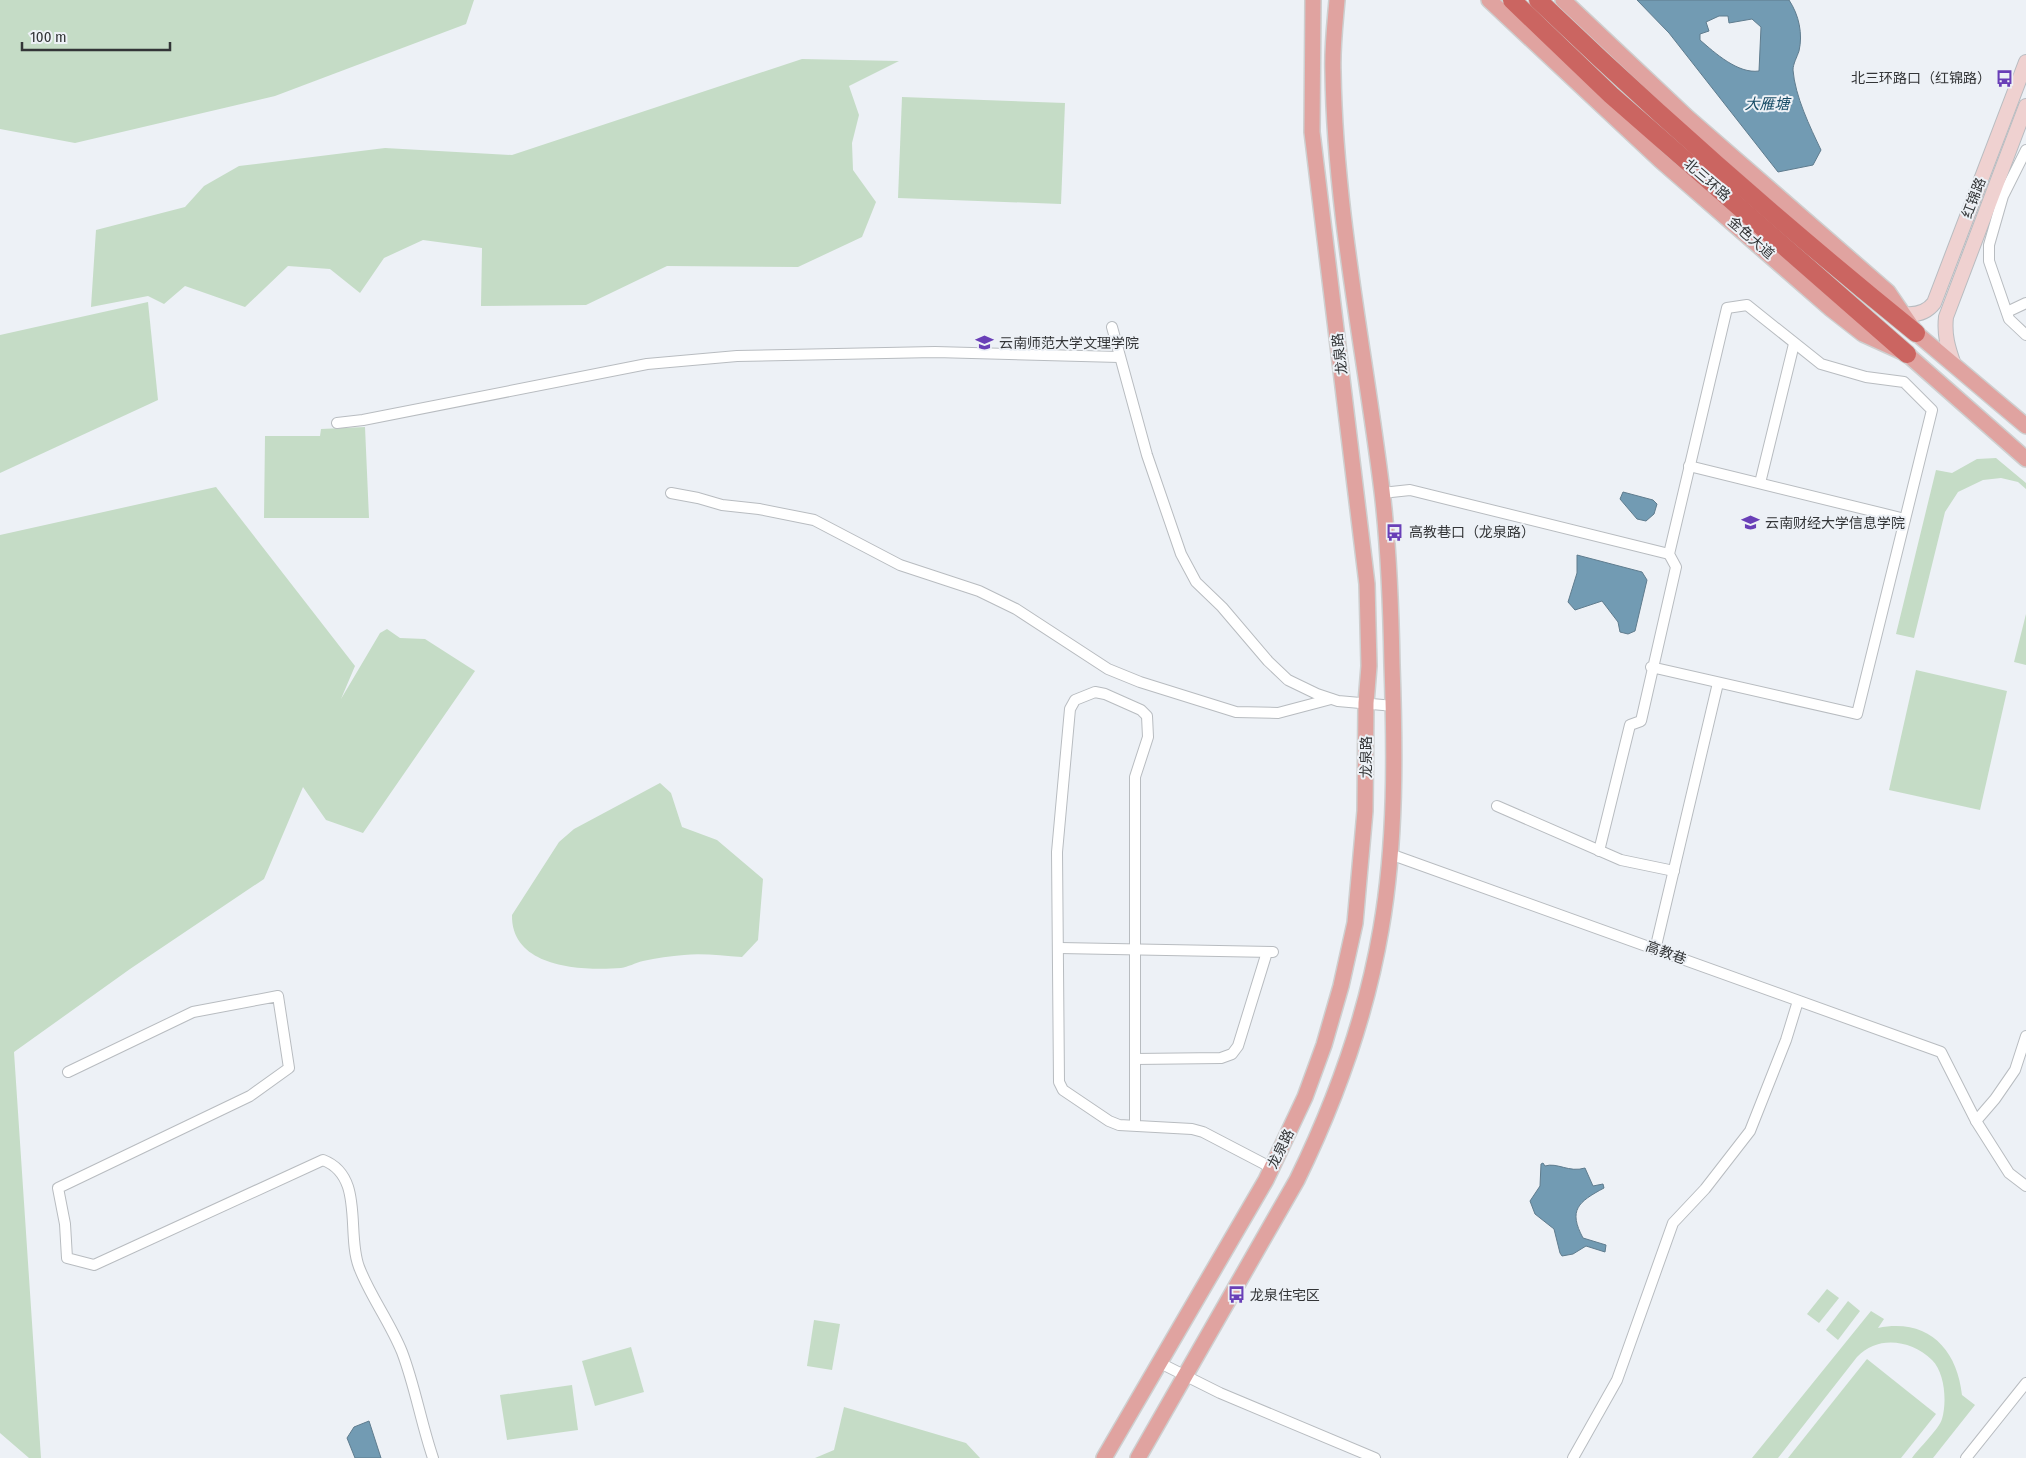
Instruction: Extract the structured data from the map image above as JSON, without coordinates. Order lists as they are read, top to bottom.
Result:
{
  "streets": {
    "highway": ["北三环路"],
    "main road": ["金色大道", "龙泉路"],
    "street": ["红锦路", "高教巷"]
  },
  "crossings": [
    ["北三环路", "金色大道"],
    ["龙泉路", "高教巷"]
  ],
  "water": ["大雁塘"],
  "places": {
    "bus stop": ["北三环路口（红锦路）", "高教巷口（龙泉路）", "龙泉住宅区"],
    "school or university": ["云南师范大学文理学院", "云南财经大学信息学院"]
  },
  "scale_bar": "100 m"
}
